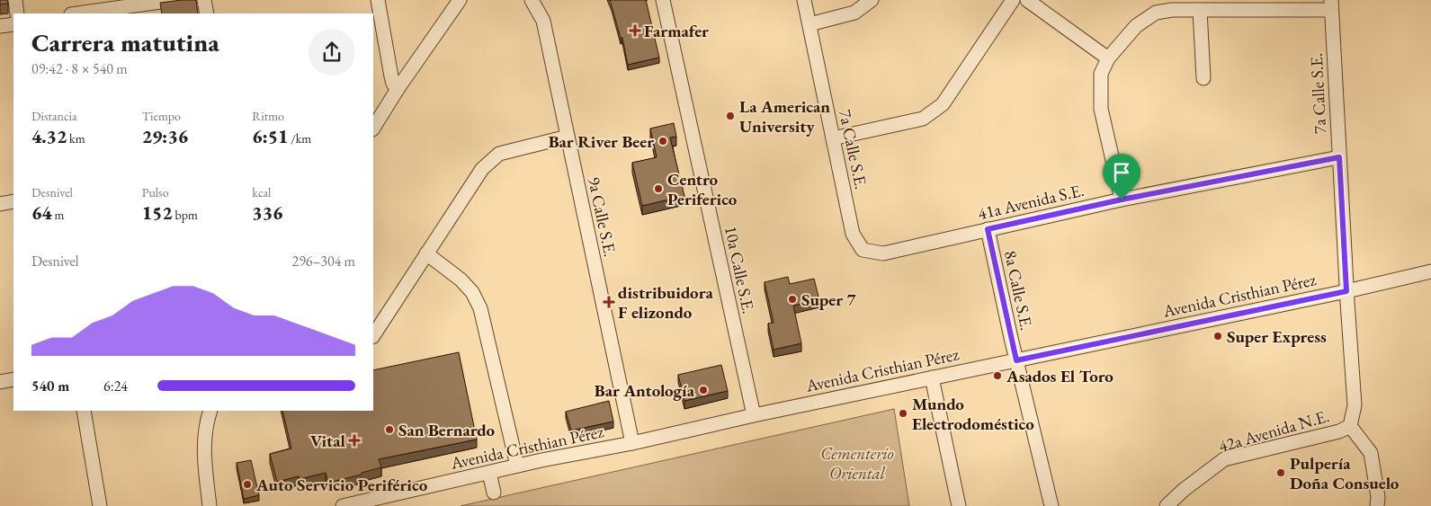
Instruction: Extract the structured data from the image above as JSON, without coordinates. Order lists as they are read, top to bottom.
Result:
{
  "streets": {
    "street": [
      "7a Calle S.E.",
      "41a Avenida S.E.",
      "9a Calle S.E.",
      "10a Calle S.E.",
      "8a Calle S.E.",
      "Avenida Cristhian Pérez",
      "42a Avenida N.E."
    ]
  },
  "crossings": [
    ["7a Calle S.E.", "41a Avenida S.E."],
    ["7a Calle S.E.", "Avenida Cristhian Pérez"],
    ["7a Calle S.E.", "42a Avenida N.E."],
    ["41a Avenida S.E.", "8a Calle S.E."],
    ["9a Calle S.E.", "Avenida Cristhian Pérez"],
    ["10a Calle S.E.", "Avenida Cristhian Pérez"],
    ["8a Calle S.E.", "Avenida Cristhian Pérez"]
  ],
  "parks": ["Cementerio Oriental"],
  "places": {
    "health": ["Farmafer", "distribuidora F elizondo", "Vital"],
    "other": [
      "La American University",
      "Bar River Beer",
      "Centro Periferico",
      "Super 7",
      "Super Express",
      "Asados El Toro",
      "Bar Antología",
      "Mundo Electrodoméstico",
      "San Bernardo",
      "Pulpería Doña Consuelo",
      "Auto Servicio Periférico"
    ]
  },
  "page": {
    "heading": ["Carrera matutina", "09:42 · 8 × 540 m"],
    "stats": [
      ["Distancia", "4.32 km"],
      ["Tiempo", "29:36"],
      ["Ritmo", "6:51 /km"],
      ["Desnivel", "64 m"],
      ["Pulso", "152 bpm"],
      ["kcal", "336"]
    ],
    "chart": ["Desnivel", "296–304 m"],
    "list": [
      {
        "name": "540 m",
        "note": "6:24"
      }
    ]
  }
}
